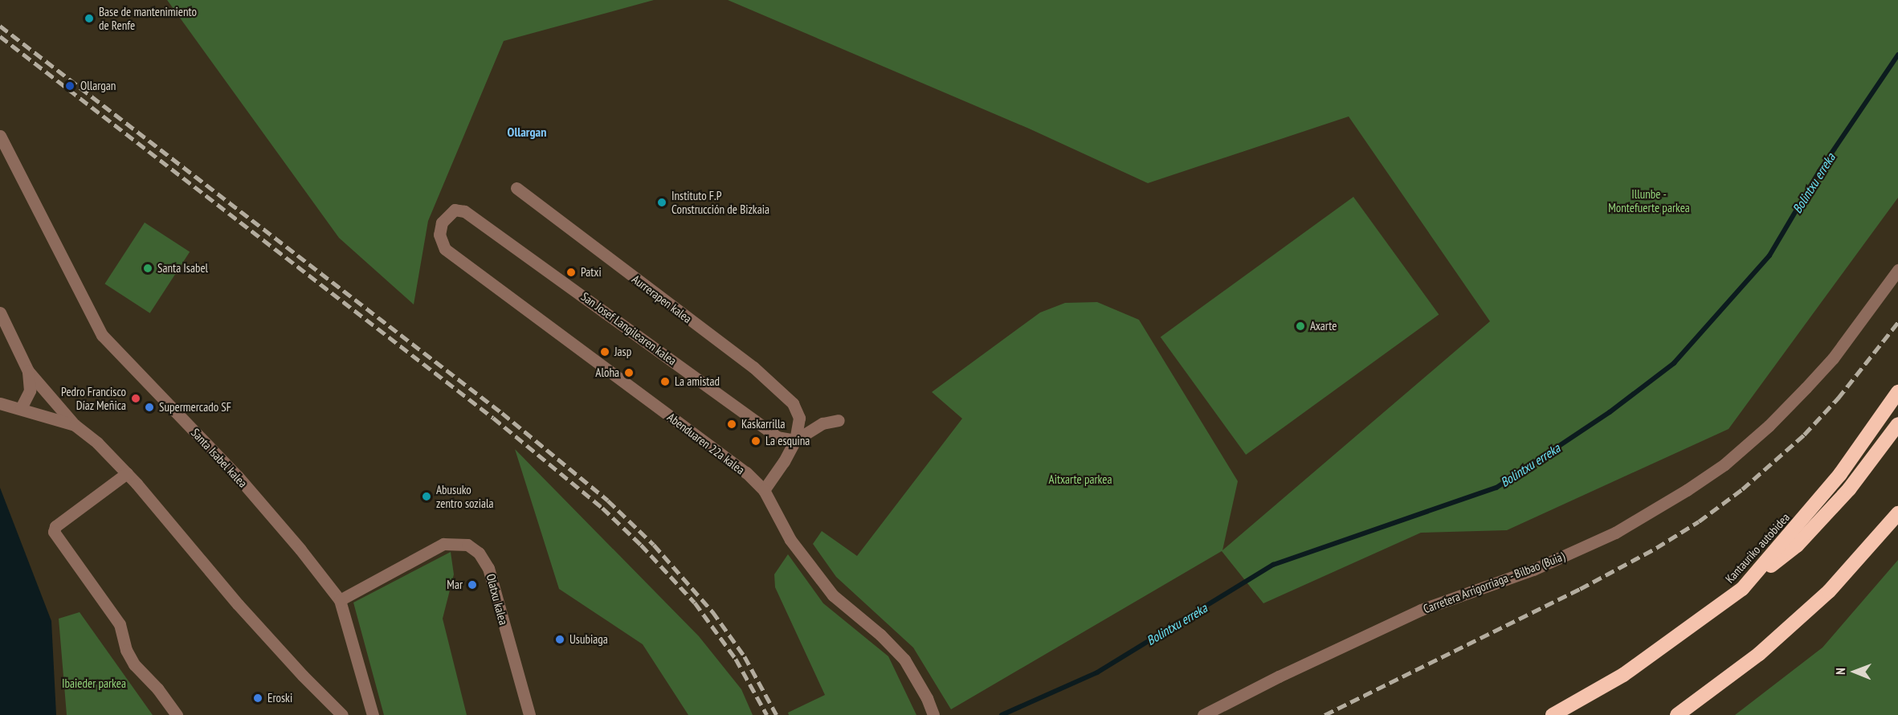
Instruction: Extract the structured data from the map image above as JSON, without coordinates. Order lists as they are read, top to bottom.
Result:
{
  "streets": {
    "highway": ["Kantauriko autobidea"],
    "street": [
      "Aurrerapen kalea",
      "San Josef Langilearen kalea",
      "Abenduaren 22a kalea",
      "Santa Isabel kalea",
      "Carretera Arrigorriaga - Bilbao (Buia)",
      "Olatxu kalea"
    ]
  },
  "crossings": [
    ["Aurrerapen kalea", "San Josef Langilearen kalea"],
    ["San Josef Langilearen kalea", "Abenduaren 22a kalea"],
    ["Santa Isabel kalea", "Olatxu kalea"]
  ],
  "districts": ["Ollargan"],
  "water": ["Bolintxu erreka"],
  "parks": ["Illunbe - Montefuerte parkea", "Aitxarte parkea", "Ibaieder parkea"],
  "places": [
    "Base de mantenimiento de Renfe",
    "Ollargan",
    "Instituto F.P Construcción de Bizkaia",
    "Santa Isabel",
    "Patxi",
    "Axarte",
    "Jasp",
    "Aloha",
    "La amistad",
    "Pedro Francisco Díaz Meñica",
    "Supermercado SF",
    "Kaskarrilla",
    "La esquina",
    "Abusuko zentro soziala",
    "Mar",
    "Usubiaga",
    "Eroski"
  ],
  "north": "left"
}
